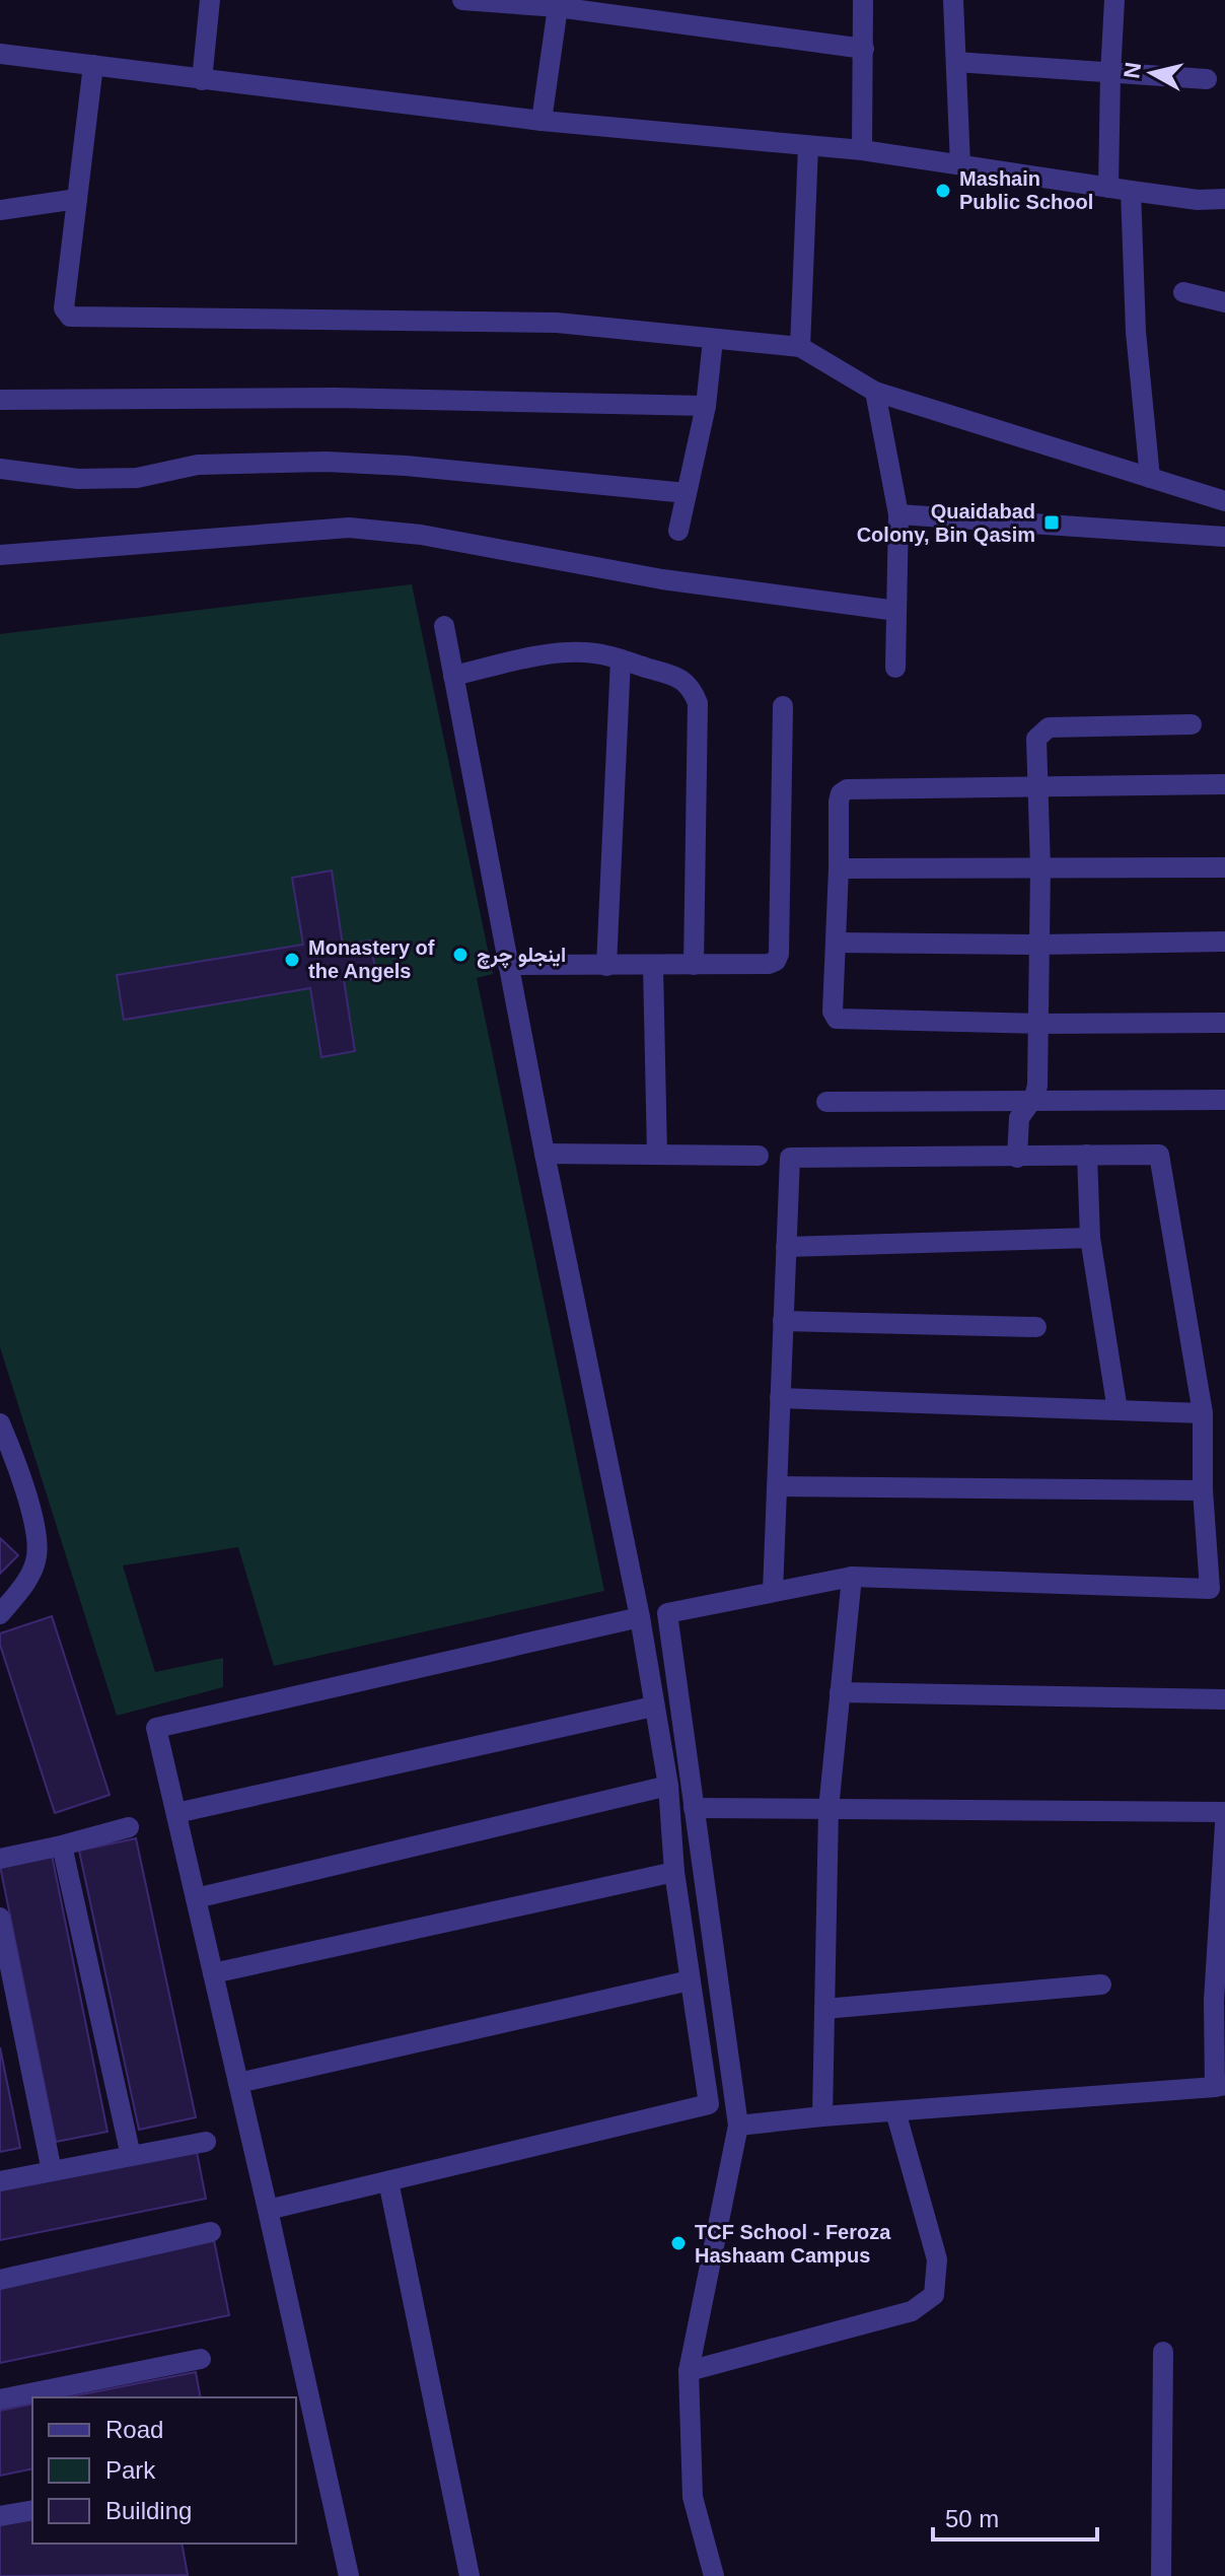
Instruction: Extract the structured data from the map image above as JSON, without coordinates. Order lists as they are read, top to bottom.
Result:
{
  "places": {
    "other": [
      "Mashain Public School",
      "اینجلو چرچ",
      "Monastery of the Angels",
      "TCF School - Feroza Hashaam Campus"
    ],
    "transit": ["Quaidabad Colony, Bin Qasim"]
  },
  "legend": ["Road", "Park", "Building"],
  "scale_bar": "50 m",
  "north": "left"
}
